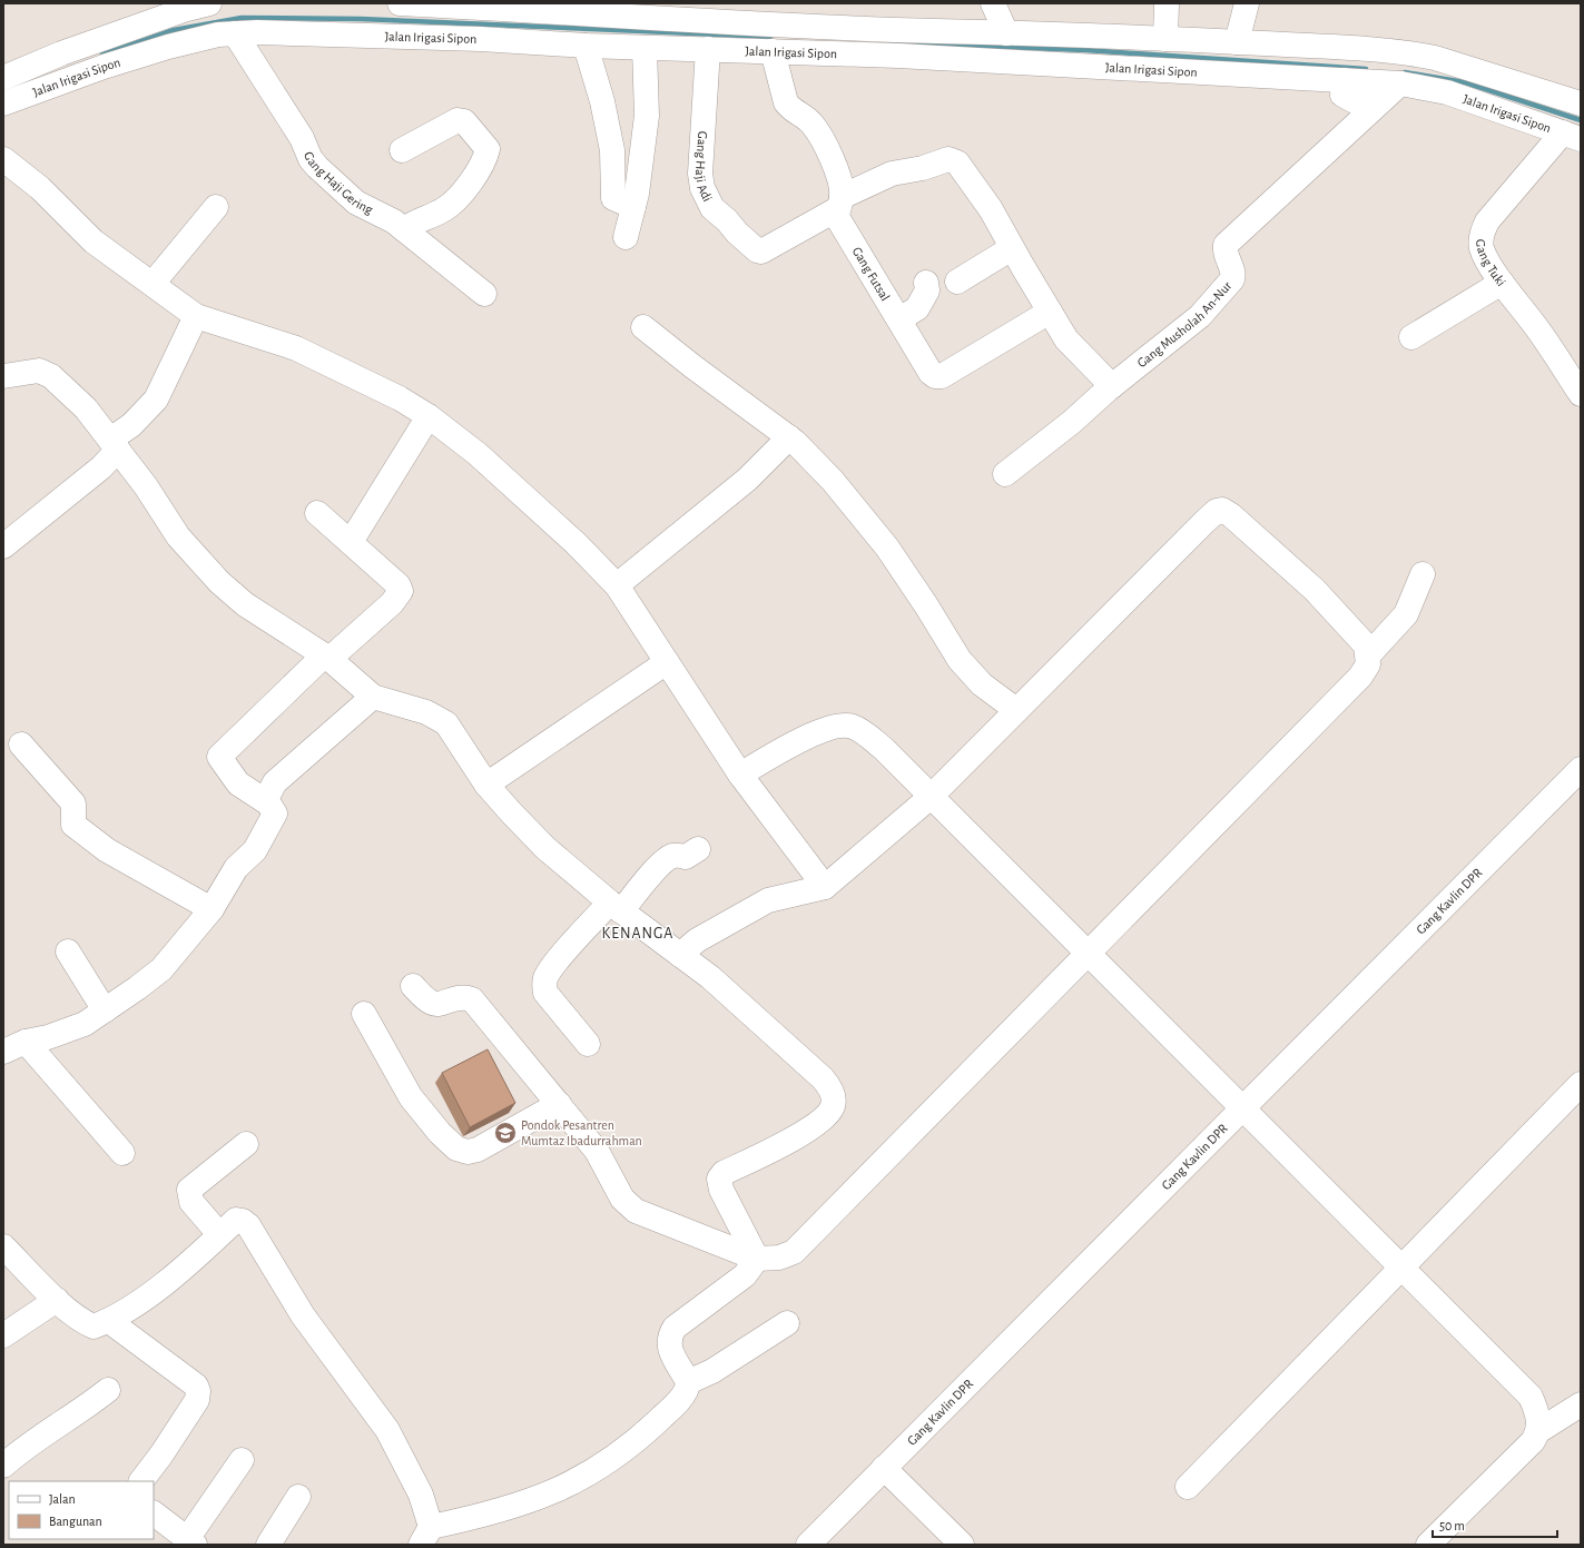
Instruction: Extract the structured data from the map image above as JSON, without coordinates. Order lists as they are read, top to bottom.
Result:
{
  "streets": {
    "street": [
      "Jalan Irigasi Sipon",
      "Gang Haji Adi",
      "Gang Haji Gering",
      "Gang Tuki",
      "Gang Futsal",
      "Gang Musholah An-Nur",
      "Gang Kavlin DPR"
    ]
  },
  "crossings": [
    ["Jalan Irigasi Sipon", "Gang Haji Adi"],
    ["Jalan Irigasi Sipon", "Gang Haji Gering"],
    ["Jalan Irigasi Sipon", "Gang Tuki"],
    ["Jalan Irigasi Sipon", "Gang Futsal"],
    ["Jalan Irigasi Sipon", "Gang Musholah An-Nur"],
    ["Gang Haji Adi", "Gang Futsal"]
  ],
  "districts": ["KENANGA"],
  "places": {
    "school or university": ["Pondok Pesantren Mumtaz Ibadurrahman"]
  },
  "legend": ["Jalan", "Bangunan"],
  "scale_bar": "50 m"
}
